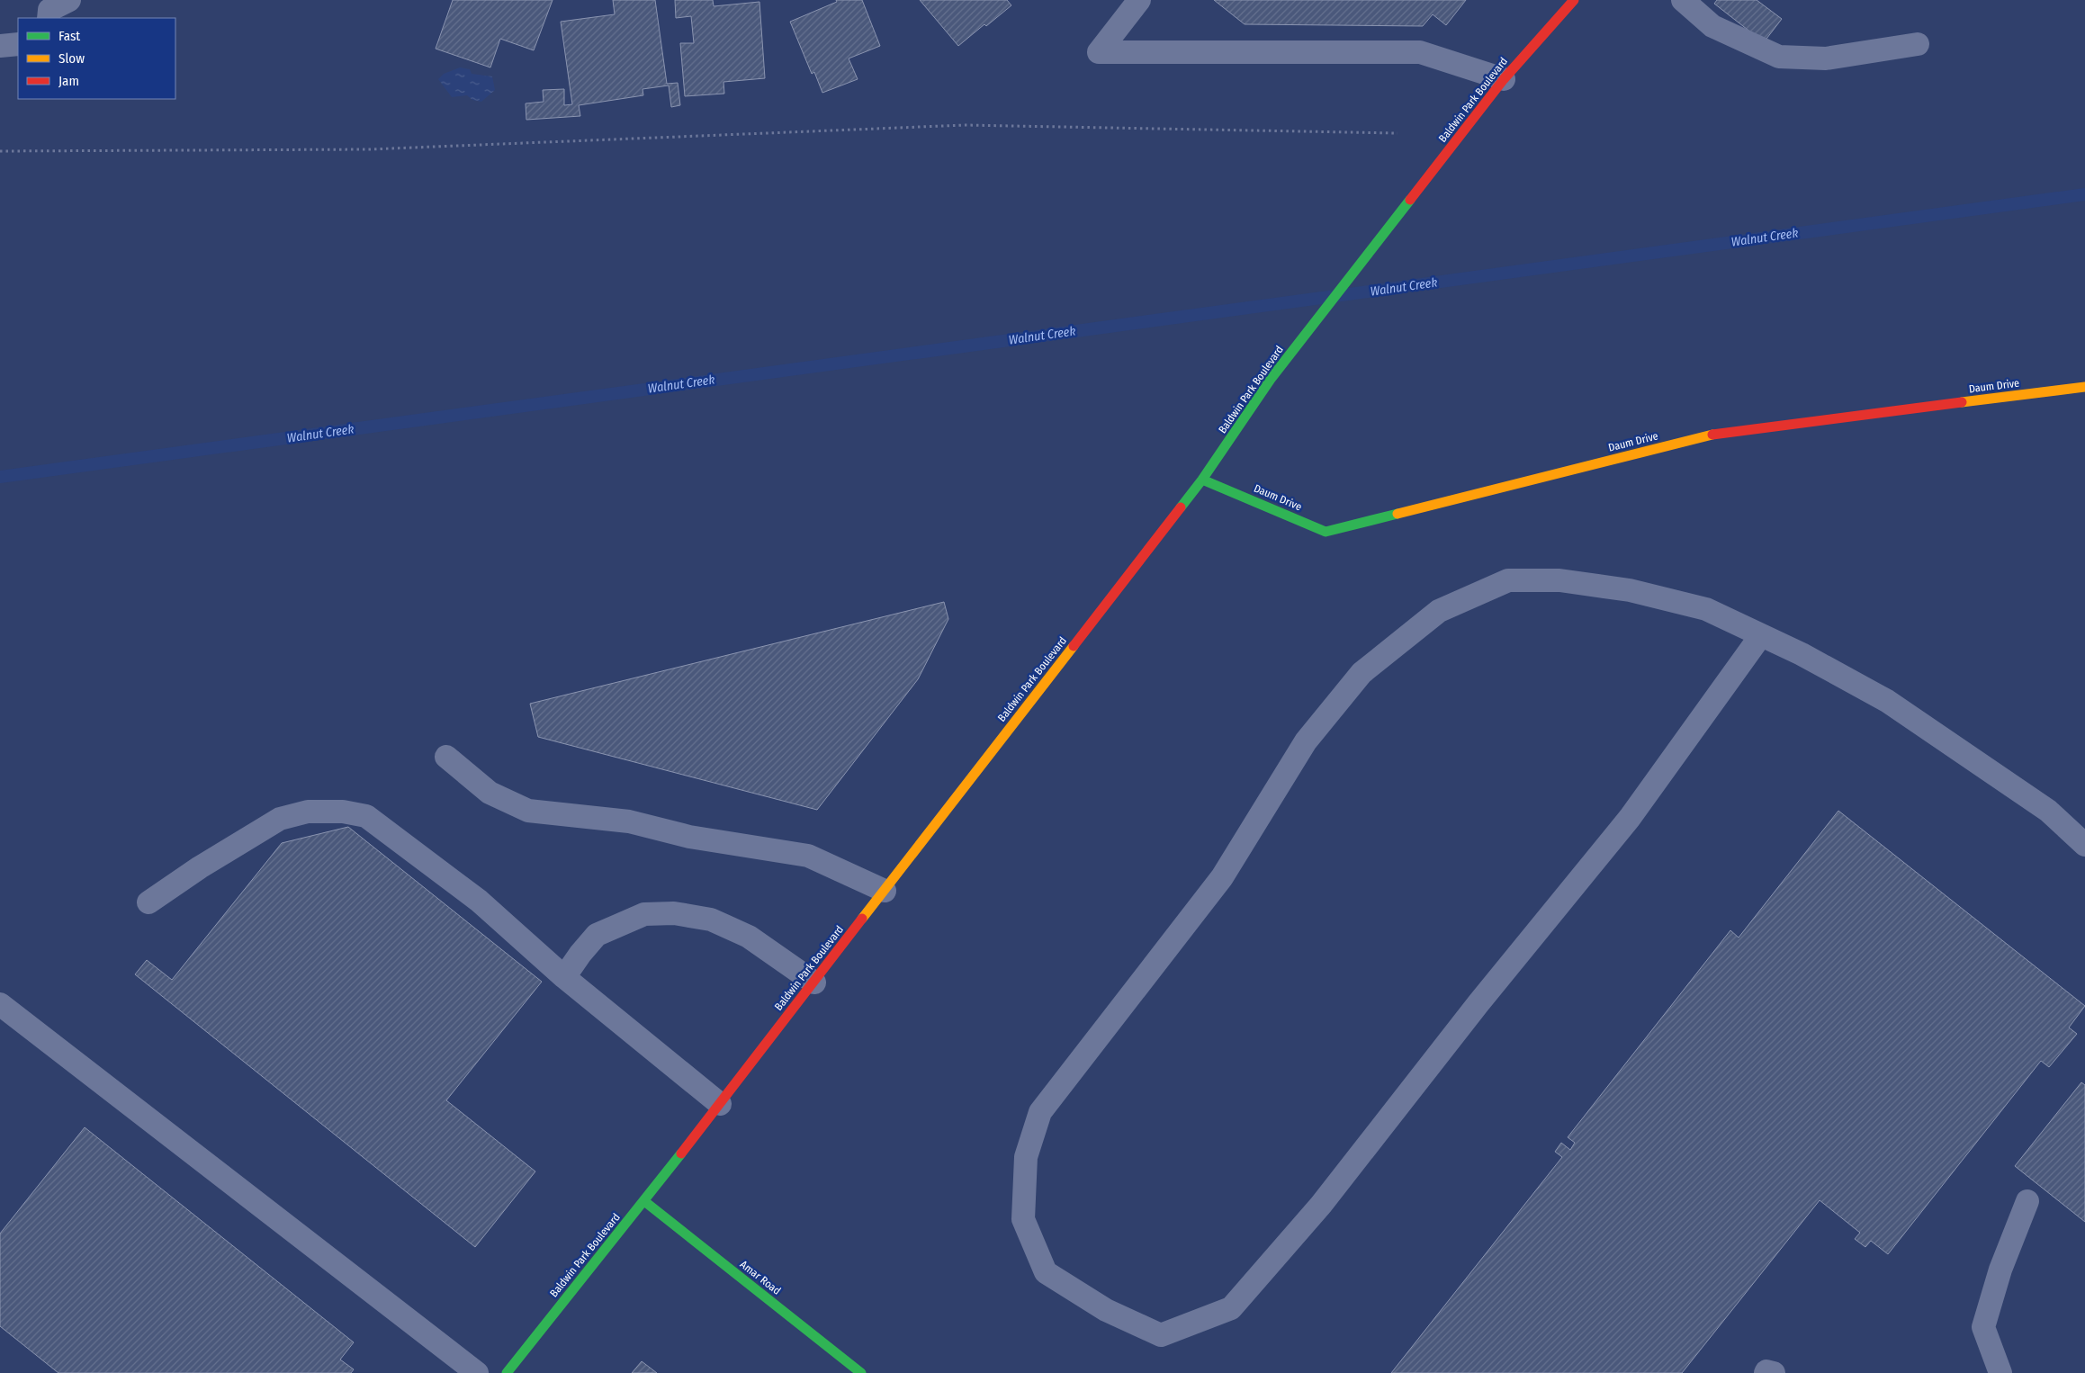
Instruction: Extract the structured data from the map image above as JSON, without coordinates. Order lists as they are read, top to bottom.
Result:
{
  "streets": {
    "main road": ["Baldwin Park Boulevard", "Daum Drive", "Amar Road"]
  },
  "crossings": [
    ["Baldwin Park Boulevard", "Daum Drive"],
    ["Baldwin Park Boulevard", "Amar Road"]
  ],
  "water": ["Walnut Creek"],
  "legend": ["Fast", "Slow", "Jam"]
}
